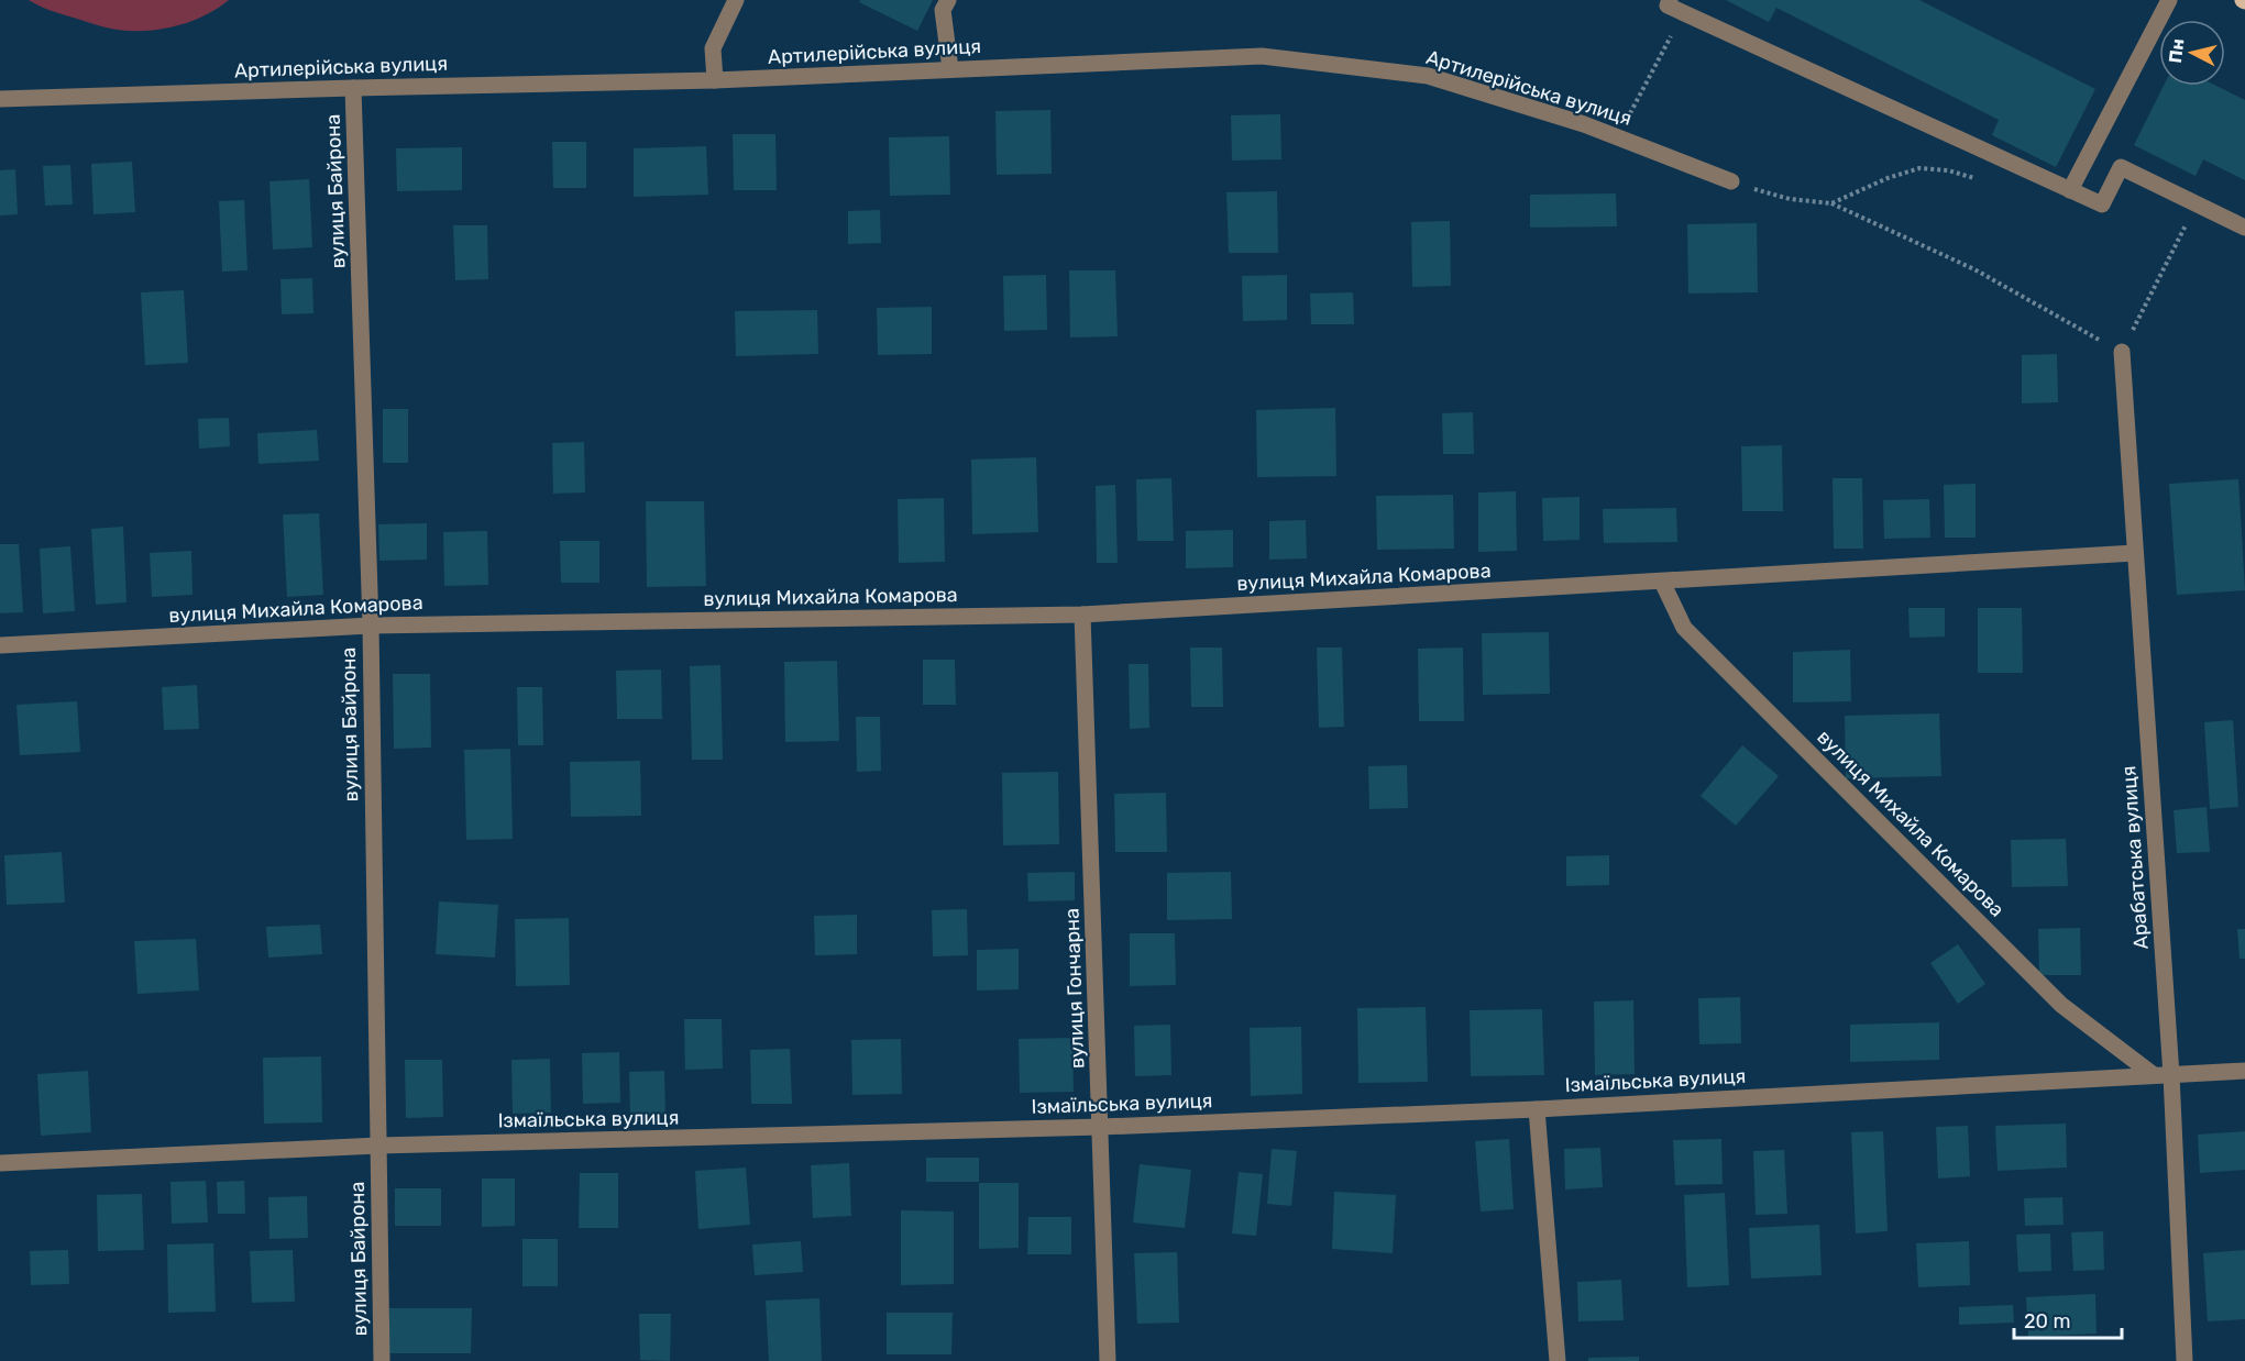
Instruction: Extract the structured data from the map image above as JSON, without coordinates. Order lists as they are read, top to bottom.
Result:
{
  "streets": {
    "street": [
      "Артилерійська вулиця",
      "вулиця Байрона",
      "вулиця Михайла Комарова",
      "Арабатська вулиця",
      "вулиця Гончарна",
      "Ізмаїльська вулиця"
    ]
  },
  "crossings": [
    ["Артилерійська вулиця", "вулиця Байрона"],
    ["вулиця Байрона", "вулиця Михайла Комарова"],
    ["вулиця Байрона", "Ізмаїльська вулиця"],
    ["вулиця Михайла Комарова", "Арабатська вулиця"],
    ["вулиця Михайла Комарова", "вулиця Гончарна"],
    ["вулиця Михайла Комарова", "Ізмаїльська вулиця"],
    ["Арабатська вулиця", "Ізмаїльська вулиця"],
    ["вулиця Гончарна", "Ізмаїльська вулиця"]
  ],
  "scale_bar": "20 m",
  "north": "left"
}
